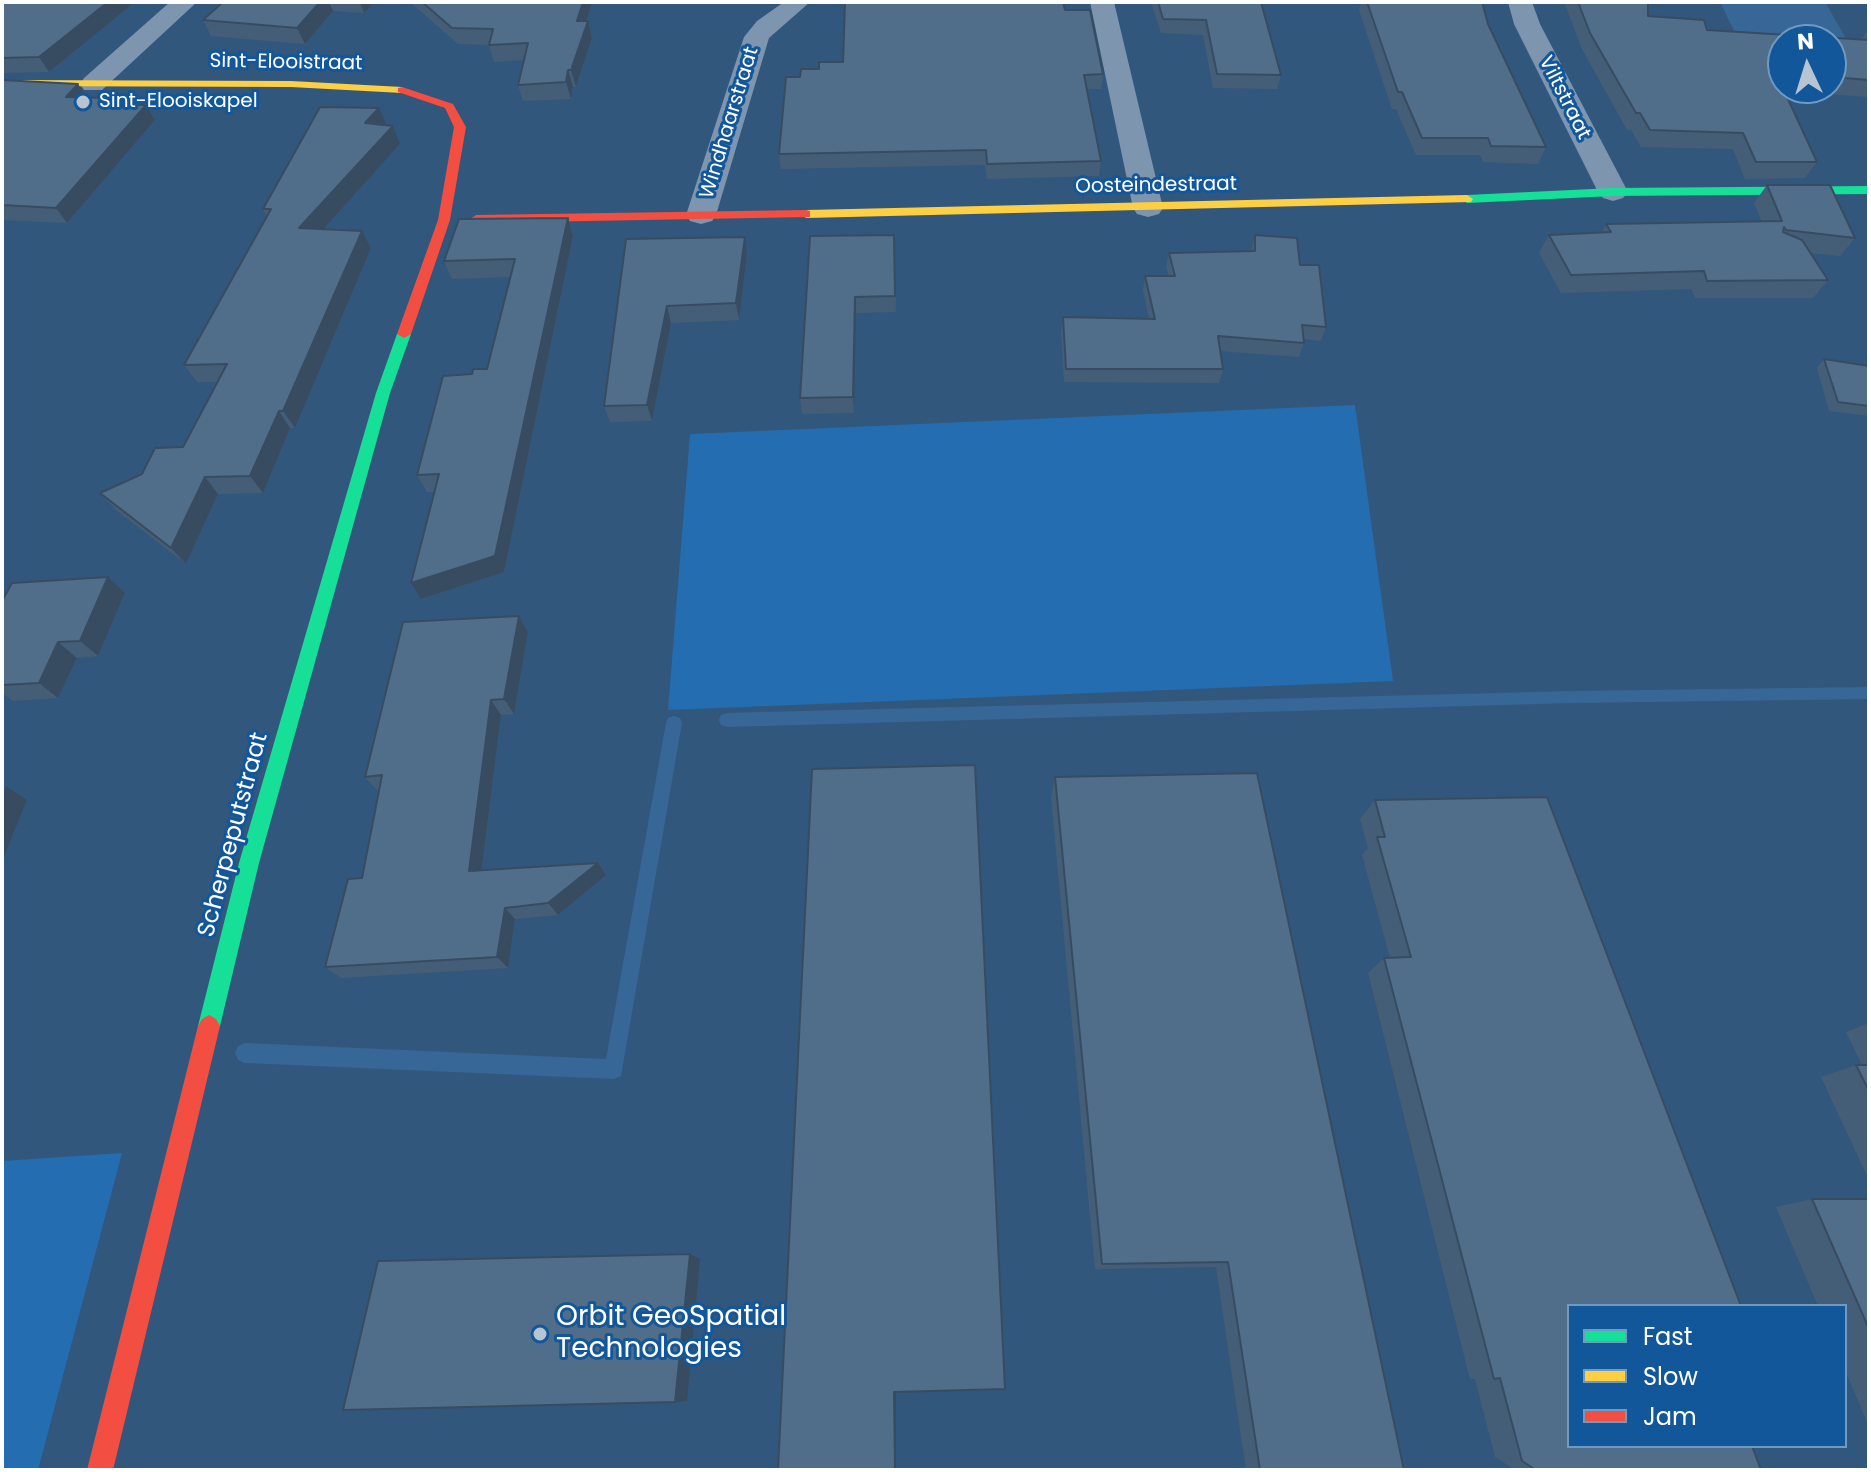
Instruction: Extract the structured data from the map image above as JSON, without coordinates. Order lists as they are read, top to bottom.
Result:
{
  "streets": {
    "street": [
      "Sint-Elooistraat",
      "Viltstraat",
      "Windhaarstraat",
      "Oosteindestraat",
      "Scherpeputstraat"
    ]
  },
  "crossings": [
    ["Sint-Elooistraat", "Oosteindestraat"],
    ["Sint-Elooistraat", "Scherpeputstraat"],
    ["Viltstraat", "Oosteindestraat"],
    ["Windhaarstraat", "Oosteindestraat"],
    ["Oosteindestraat", "Scherpeputstraat"]
  ],
  "places": ["Sint-Elooiskapel", "Orbit GeoSpatial Technologies"],
  "legend": ["Fast", "Slow", "Jam"],
  "north": "top"
}
